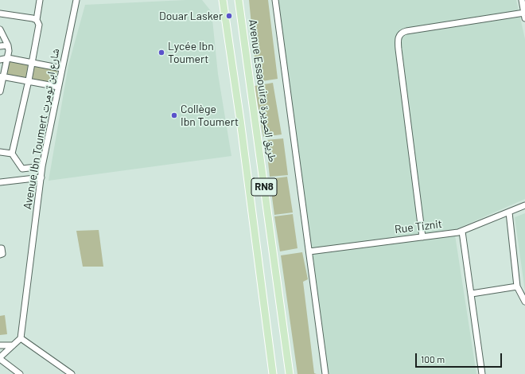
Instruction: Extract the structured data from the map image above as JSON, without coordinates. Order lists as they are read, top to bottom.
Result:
{
  "streets": {
    "main road": ["Avenue Essaouira طريق الصويرة", "RN8"],
    "street": ["Avenue Ibn Toumert شارع ابن تومرت", "Rue Tiznit"]
  },
  "places": ["Douar Lasker", "Lycée Ibn Toumert", "Collège Ibn Toumert"],
  "scale_bar": "100 m"
}
